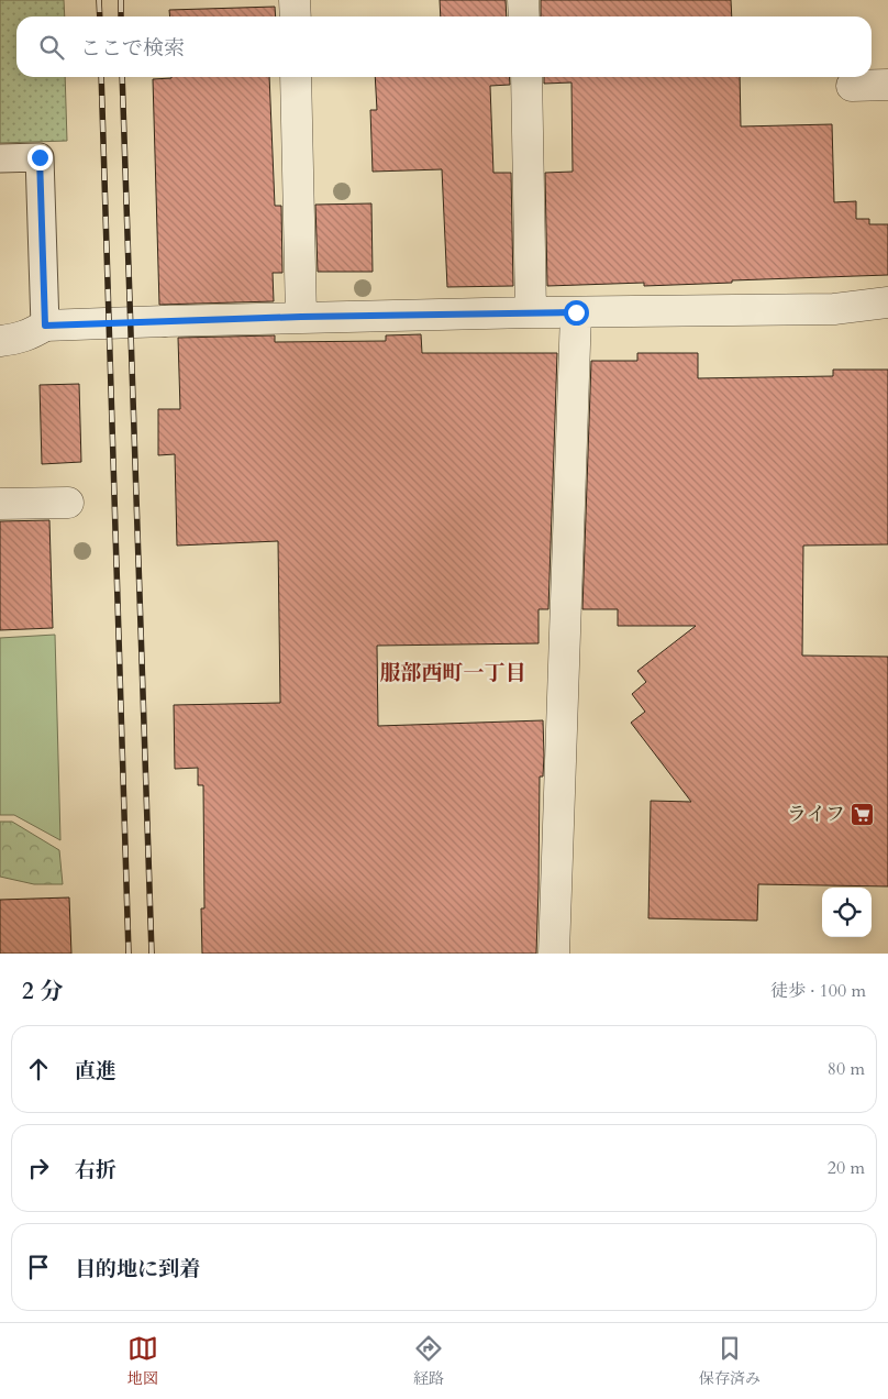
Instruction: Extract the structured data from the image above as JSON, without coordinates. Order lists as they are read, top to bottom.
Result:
{
  "districts": ["服部西町一丁目"],
  "places": {
    "supermarket": ["ライフ"]
  },
  "page": {
    "search": "ここで検索",
    "heading": ["2 分", "徒歩 · 100 m"],
    "list": [
      ["直進", "80 m"],
      ["右折", "20 m"],
      "目的地に到着"
    ],
    "nav": ["地図", "経路", "保存済み"]
  }
}
